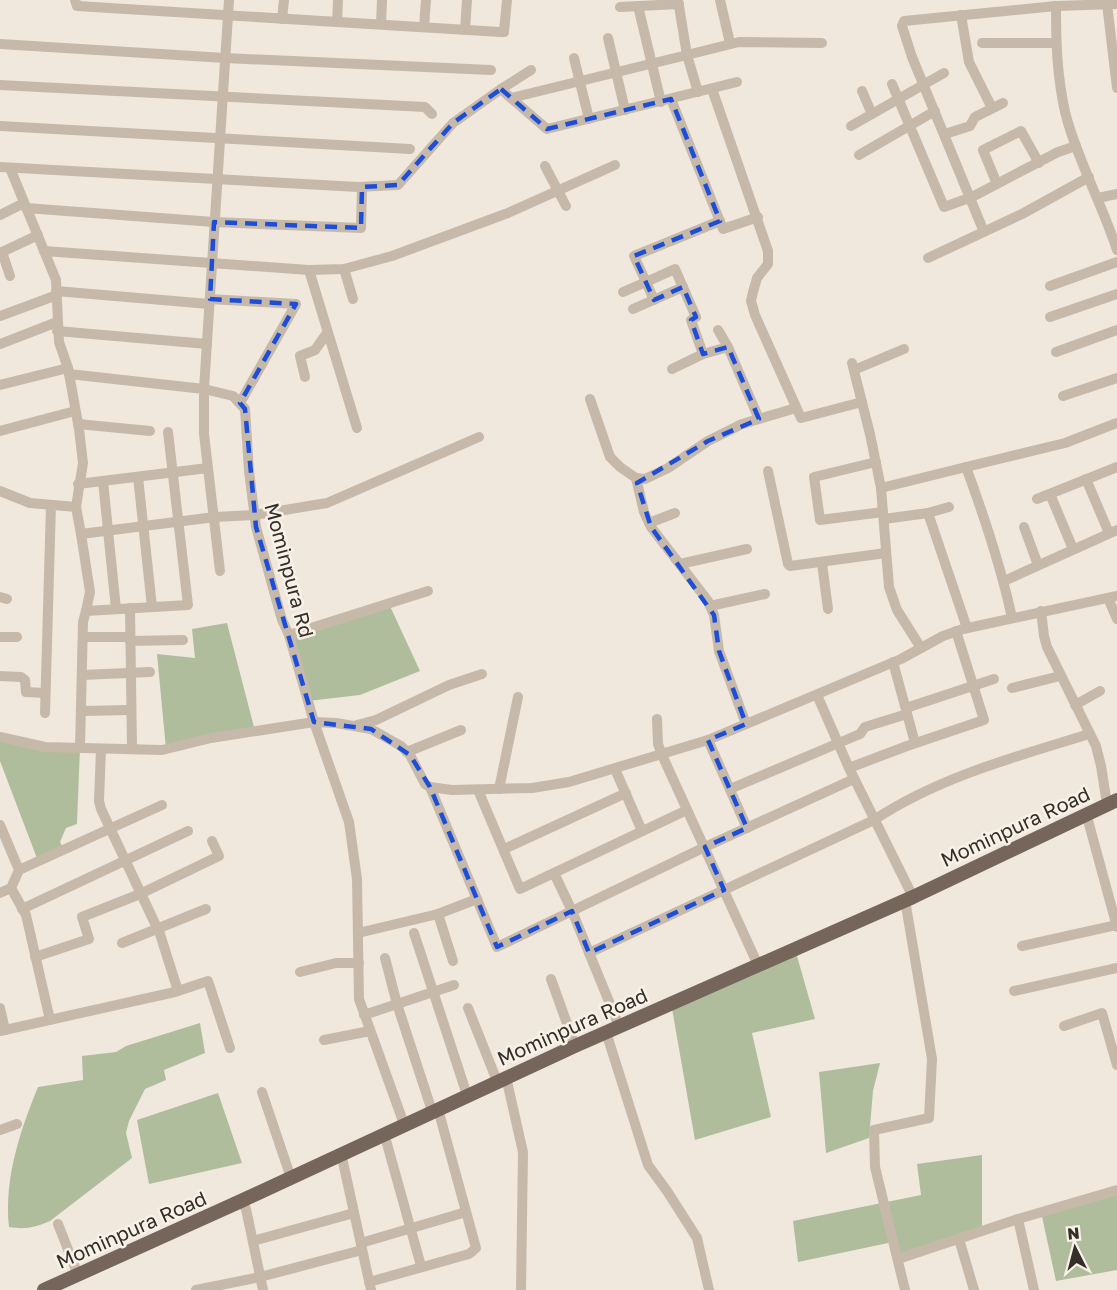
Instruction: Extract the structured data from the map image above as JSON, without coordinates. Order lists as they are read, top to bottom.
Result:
{
  "streets": {
    "main road": ["Mominpura Road"],
    "street": ["Mominpura Rd"]
  },
  "crossings": [
    ["Mominpura Rd", "Mominpura Road"]
  ],
  "north": "top"
}
